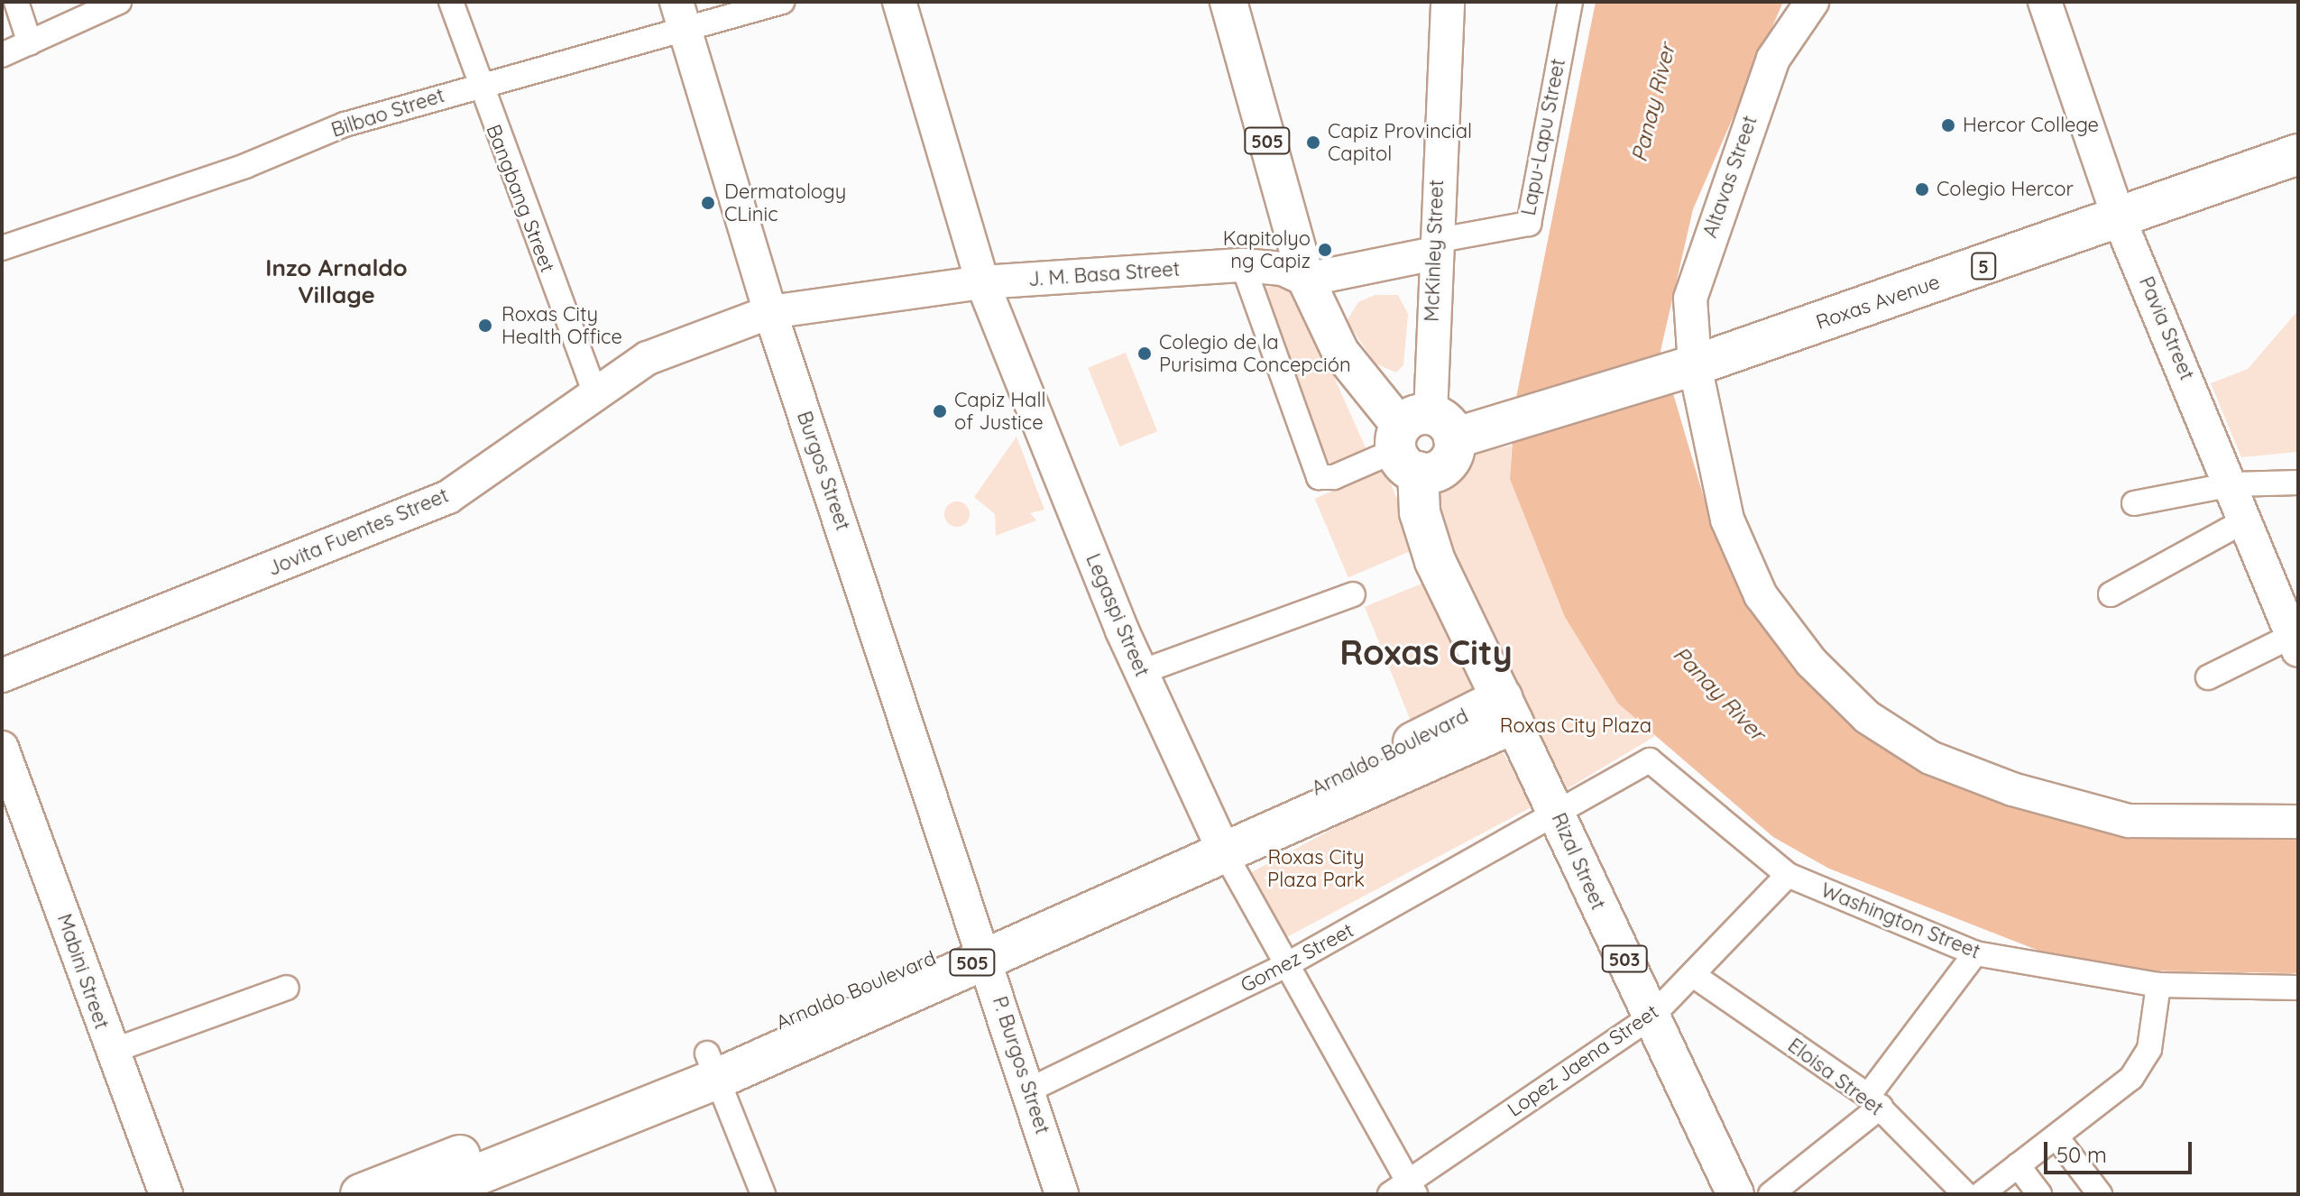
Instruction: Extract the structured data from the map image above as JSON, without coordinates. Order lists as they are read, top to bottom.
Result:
{
  "streets": {
    "highway": [
      "505",
      "5",
      "Roxas Avenue",
      "Arnaldo Boulevard"
    ],
    "main road": ["Rizal Street", "503"],
    "street": [
      "Bilbao Street",
      "Lapu-Lapu Street",
      "Altavas Street",
      "Bangbang Street",
      "McKinley Street",
      "J. M. Basa Street",
      "Pavia Street",
      "Burgos Street",
      "Jovita Fuentes Street",
      "Legaspi Street",
      "Washington Street",
      "Gomez Street",
      "Mabini Street",
      "Lopez Jaena Street",
      "P. Burgos Street",
      "Eloisa Street"
    ]
  },
  "crossings": [
    ["Bilbao Street", "Bangbang Street"],
    ["Bilbao Street", "Burgos Street"],
    ["Lapu-Lapu Street", "McKinley Street"],
    ["505", "McKinley Street"],
    ["505", "J. M. Basa Street"],
    ["505", "Roxas Avenue"],
    ["Altavas Street", "Roxas Avenue"],
    ["Bangbang Street", "Jovita Fuentes Street"],
    ["McKinley Street", "Roxas Avenue"],
    ["J. M. Basa Street", "Burgos Street"],
    ["J. M. Basa Street", "Jovita Fuentes Street"],
    ["J. M. Basa Street", "Legaspi Street"],
    ["Roxas Avenue", "Pavia Street"],
    ["Burgos Street", "Jovita Fuentes Street"],
    ["Burgos Street", "Arnaldo Boulevard"],
    ["Burgos Street", "P. Burgos Street"],
    ["Legaspi Street", "Arnaldo Boulevard"],
    ["Legaspi Street", "Gomez Street"],
    ["Legaspi Street", "Lopez Jaena Street"],
    ["Arnaldo Boulevard", "Rizal Street"],
    ["Arnaldo Boulevard", "P. Burgos Street"],
    ["Rizal Street", "Washington Street"],
    ["Rizal Street", "Gomez Street"],
    ["Rizal Street", "Lopez Jaena Street"],
    ["Washington Street", "Gomez Street"],
    ["Washington Street", "Lopez Jaena Street"],
    ["Gomez Street", "P. Burgos Street"],
    ["Lopez Jaena Street", "Eloisa Street"]
  ],
  "districts": ["Inzo Arnaldo Village", "Roxas City"],
  "water": ["Panay River"],
  "parks": ["Roxas City Plaza", "Roxas City Plaza Park"],
  "places": [
    "Hercor College",
    "Capiz Provincial Capitol",
    "Colegio Hercor",
    "Dermatology CLinic",
    "Kapitolyo ng Capiz",
    "Roxas City Health Office",
    "Colegio de la Purisima Concepción",
    "Capiz Hall of Justice"
  ],
  "scale_bar": "50 m"
}
